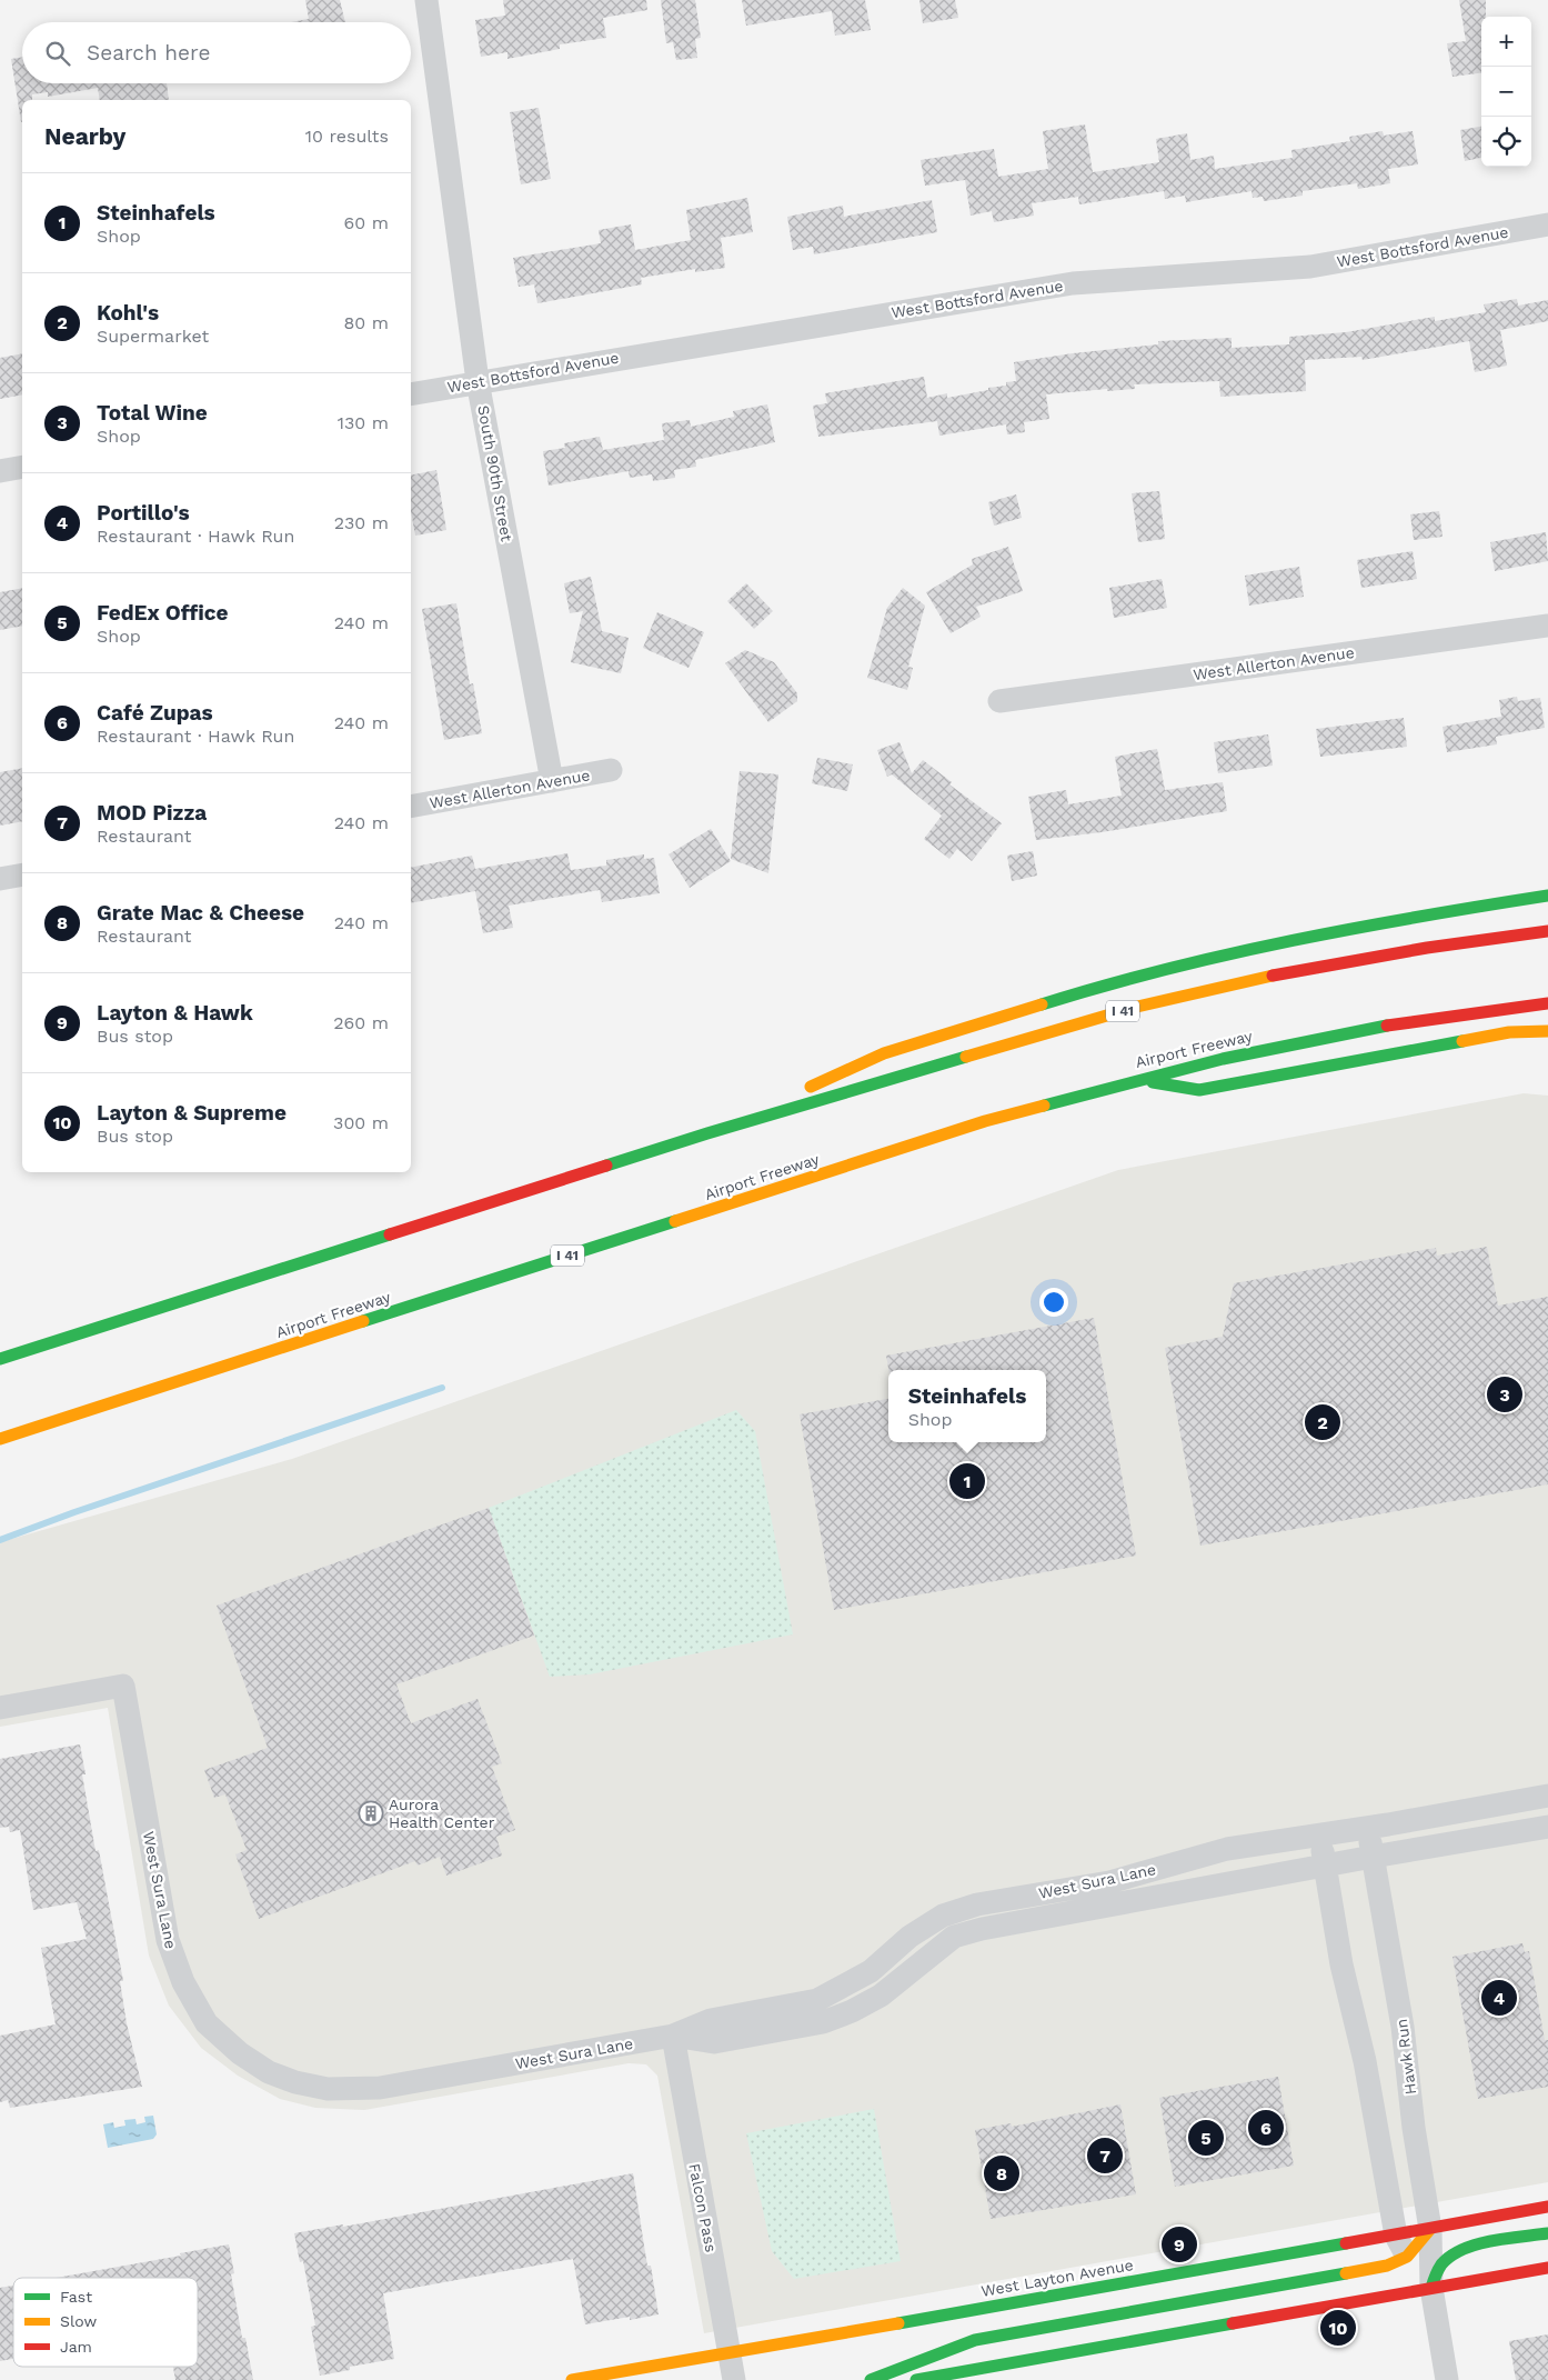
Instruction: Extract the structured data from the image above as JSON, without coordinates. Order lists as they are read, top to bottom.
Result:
{
  "streets": {
    "main road": ["I 41", "Airport Freeway", "West Layton Avenue"],
    "street": [
      "West Bottsford Avenue",
      "South 90th Street",
      "West Allerton Avenue",
      "West Sura Lane",
      "Hawk Run",
      "Falcon Pass"
    ]
  },
  "crossings": [
    ["West Bottsford Avenue", "South 90th Street"],
    ["South 90th Street", "West Allerton Avenue"],
    ["West Sura Lane", "Hawk Run"],
    ["West Sura Lane", "Falcon Pass"],
    ["Hawk Run", "West Layton Avenue"],
    ["Falcon Pass", "West Layton Avenue"]
  ],
  "places": {
    "building": ["Aurora Health Center"]
  },
  "legend": ["Fast", "Slow", "Jam"],
  "page": {
    "map_buttons": ["+", "−"],
    "search": "Search here",
    "heading": ["Nearby", "10 results"],
    "list": [
      {
        "mark": "1",
        "name": "Steinhafels",
        "note": "Shop",
        "value": "60 m"
      },
      {
        "mark": "2",
        "name": "Kohl's",
        "note": "Supermarket",
        "value": "80 m"
      },
      {
        "mark": "3",
        "name": "Total Wine",
        "note": "Shop",
        "value": "130 m"
      },
      {
        "mark": "4",
        "name": "Portillo's",
        "note": "Restaurant · Hawk Run",
        "value": "230 m"
      },
      {
        "mark": "5",
        "name": "FedEx Office",
        "note": "Shop",
        "value": "240 m"
      },
      {
        "mark": "6",
        "name": "Café Zupas",
        "note": "Restaurant · Hawk Run",
        "value": "240 m"
      },
      {
        "mark": "7",
        "name": "MOD Pizza",
        "note": "Restaurant",
        "value": "240 m"
      },
      {
        "mark": "8",
        "name": "Grate Mac & Cheese",
        "note": "Restaurant",
        "value": "240 m"
      },
      {
        "mark": "9",
        "name": "Layton & Hawk",
        "note": "Bus stop",
        "value": "260 m"
      },
      {
        "mark": "10",
        "name": "Layton & Supreme",
        "note": "Bus stop",
        "value": "300 m"
      }
    ],
    "popup": ["Steinhafels", "Shop"],
    "pins": [
      "3",
      "2",
      "1",
      "4",
      "6",
      "5",
      "7",
      "8",
      "9",
      "10"
    ]
  }
}
